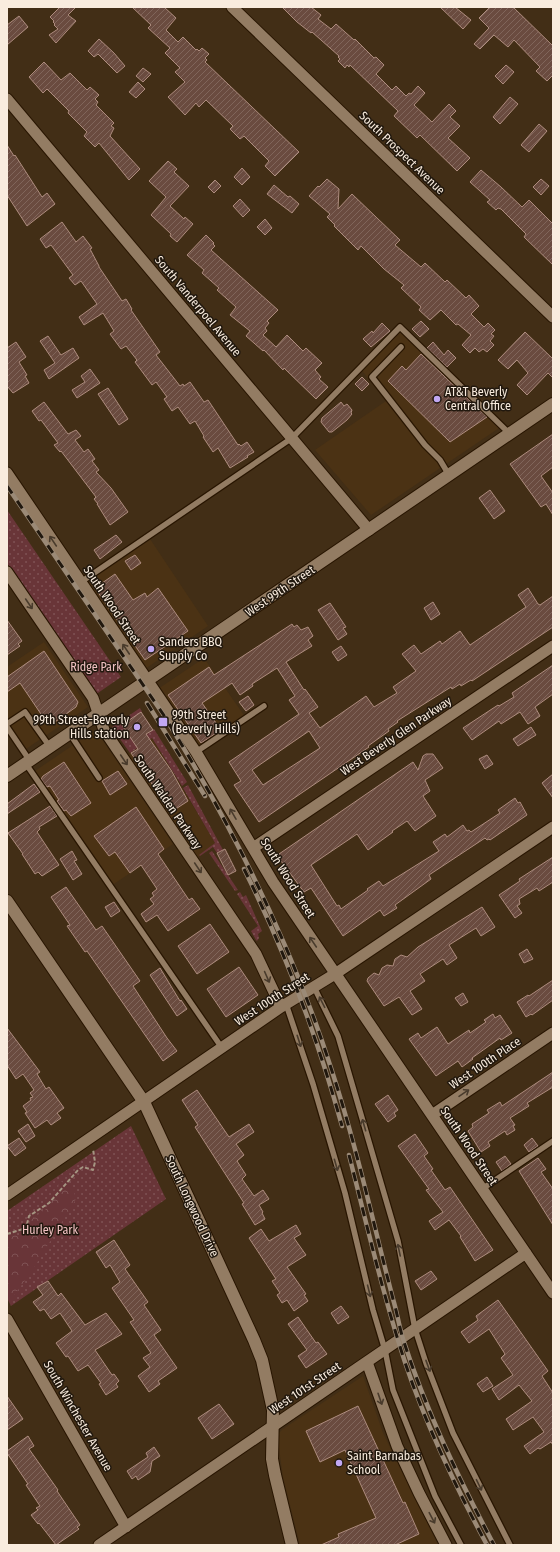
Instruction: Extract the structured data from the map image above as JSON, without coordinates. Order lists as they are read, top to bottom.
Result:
{
  "streets": {
    "street": [
      "South Prospect Avenue",
      "South Vanderpoel Avenue",
      "West 99th Street",
      "South Wood Street",
      "West Beverly Glen Parkway",
      "South Walden Parkway",
      "West 100th Street",
      "West 100th Place",
      "South Longwood Drive",
      "West 101st Street",
      "South Winchester Avenue"
    ]
  },
  "crossings": [
    ["South Vanderpoel Avenue", "West 99th Street"],
    ["West 99th Street", "South Wood Street"],
    ["West 99th Street", "South Walden Parkway"],
    ["South Wood Street", "West Beverly Glen Parkway"],
    ["South Wood Street", "West 100th Street"],
    ["South Wood Street", "West 100th Place"],
    ["South Wood Street", "West 101st Street"],
    ["South Walden Parkway", "West 100th Street"],
    ["West 100th Street", "South Longwood Drive"],
    ["South Longwood Drive", "West 101st Street"],
    ["West 101st Street", "South Winchester Avenue"]
  ],
  "one_way": ["South Wood Street", "South Walden Parkway", "West 100th Place"],
  "parks": ["Ridge Park", "Hurley Park"],
  "places": {
    "other": [
      "AT&T Beverly Central Office",
      "Sanders BBQ Supply Co",
      "99th Street–Beverly Hills station",
      "Saint Barnabas School"
    ],
    "transit": ["99th Street (Beverly Hills)"]
  }
}
